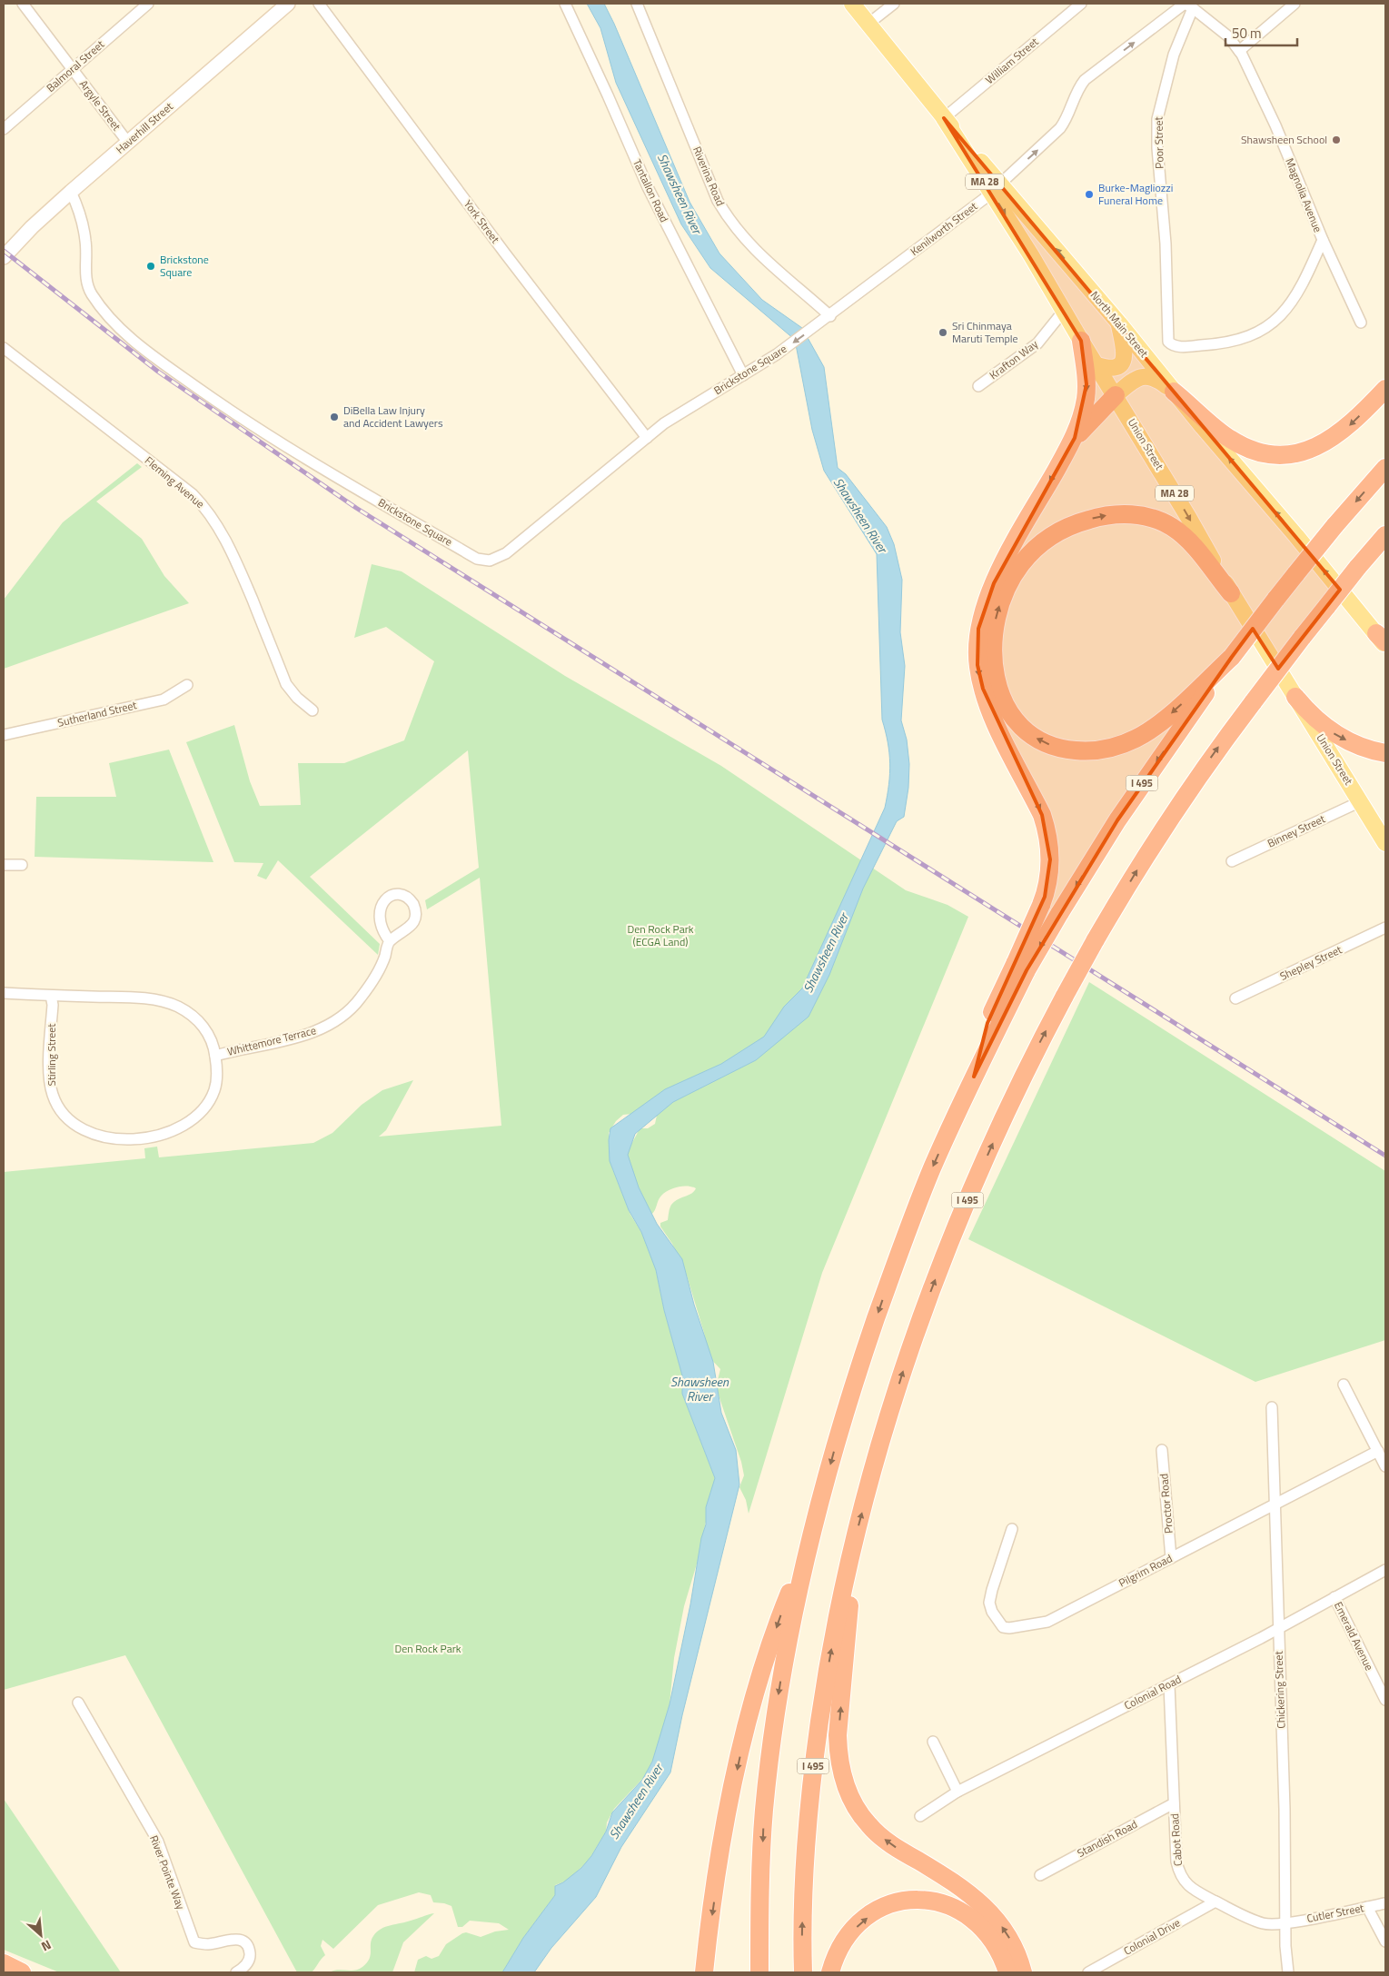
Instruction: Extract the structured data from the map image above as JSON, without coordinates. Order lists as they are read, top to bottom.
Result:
{
  "streets": {
    "highway": ["I 495"],
    "main road": [
      "Haverhill Street",
      "MA 28",
      "North Main Street",
      "Union Street"
    ],
    "street": [
      "William Street",
      "Balmoral Street",
      "Argyle Street",
      "Poor Street",
      "Riverina Road",
      "Tantallon Road",
      "Magnolia Avenue",
      "York Street",
      "Kenilworth Street",
      "Krafton Way",
      "Brickstone Square",
      "Fleming Avenue",
      "Sutherland Street",
      "Binney Street",
      "Shepley Street",
      "Whittemore Terrace",
      "Stirling Street",
      "Proctor Road",
      "Pilgrim Road",
      "Emerald Avenue",
      "Chickering Street",
      "Colonial Road",
      "Standish Road",
      "Cabot Road",
      "River Pointe Way",
      "Cutler Street",
      "Colonial Drive"
    ]
  },
  "crossings": [
    ["William Street", "MA 28"],
    ["William Street", "Union Street"],
    ["Balmoral Street", "Argyle Street"],
    ["Argyle Street", "Haverhill Street"],
    ["Haverhill Street", "Brickstone Square"],
    ["Poor Street", "Magnolia Avenue"],
    ["Poor Street", "Kenilworth Street"],
    ["Riverina Road", "Kenilworth Street"],
    ["Riverina Road", "Brickstone Square"],
    ["MA 28", "Union Street"],
    ["Tantallon Road", "Brickstone Square"],
    ["Magnolia Avenue", "Kenilworth Street"],
    ["York Street", "Brickstone Square"],
    ["Kenilworth Street", "North Main Street"],
    ["Kenilworth Street", "Brickstone Square"],
    ["Kenilworth Street", "Union Street"],
    ["North Main Street", "Union Street"],
    ["Krafton Way", "Union Street"],
    ["Union Street", "Binney Street"],
    ["Whittemore Terrace", "Stirling Street"],
    ["Proctor Road", "Pilgrim Road"],
    ["Pilgrim Road", "Chickering Street"],
    ["Emerald Avenue", "Colonial Road"],
    ["Chickering Street", "Colonial Road"],
    ["Chickering Street", "Cabot Road"],
    ["Chickering Street", "Cutler Street"],
    ["Colonial Road", "Cabot Road"],
    ["Standish Road", "Cabot Road"],
    ["Cabot Road", "Cutler Street"],
    ["Cabot Road", "Colonial Drive"]
  ],
  "one_way": ["Kenilworth Street", "North Main Street", "Union Street"],
  "water": ["Shawsheen River"],
  "parks": ["Den Rock Park (ECGA Land)", "Den Rock Park"],
  "places": [
    "Shawsheen School",
    "Burke-Magliozzi Funeral Home",
    "Brickstone Square",
    "Sri Chinmaya Maruti Temple",
    "DiBella Law Injury and Accident Lawyers"
  ],
  "scale_bar": "50 m",
  "north": "bottom right"
}
